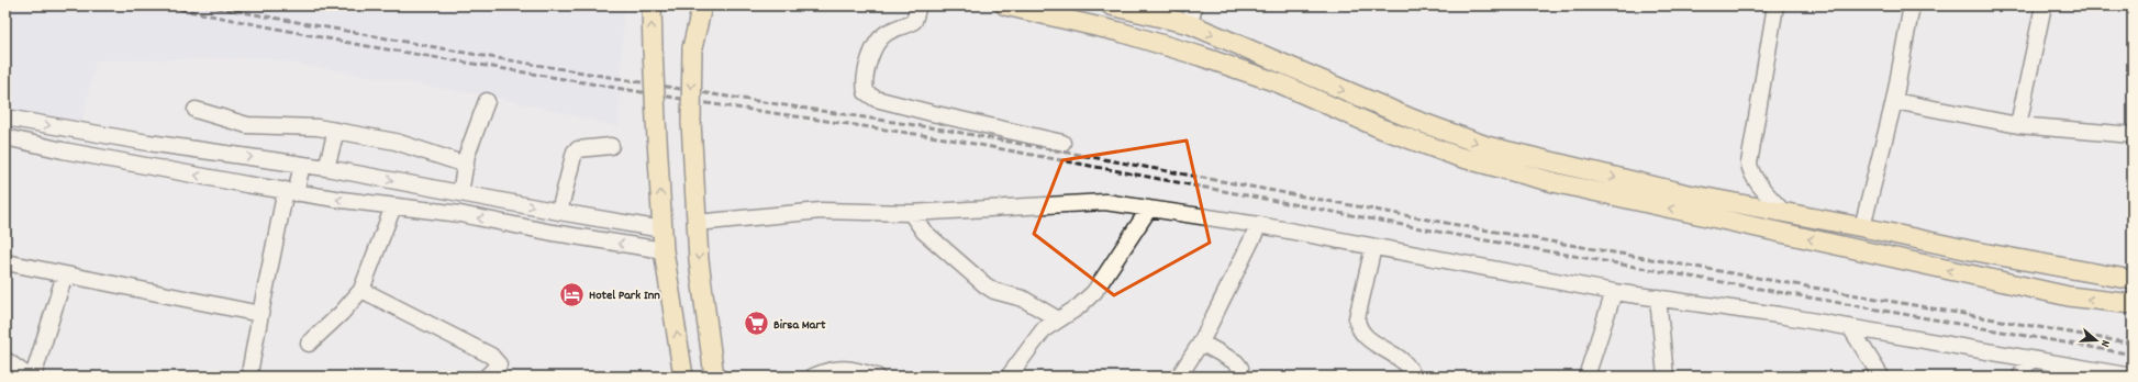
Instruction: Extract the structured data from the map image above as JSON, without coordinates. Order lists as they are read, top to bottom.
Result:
{
  "places": {
    "hotel": ["Hotel Park Inn"],
    "supermarket": ["Birsa Mart"]
  },
  "north": "right"
}
